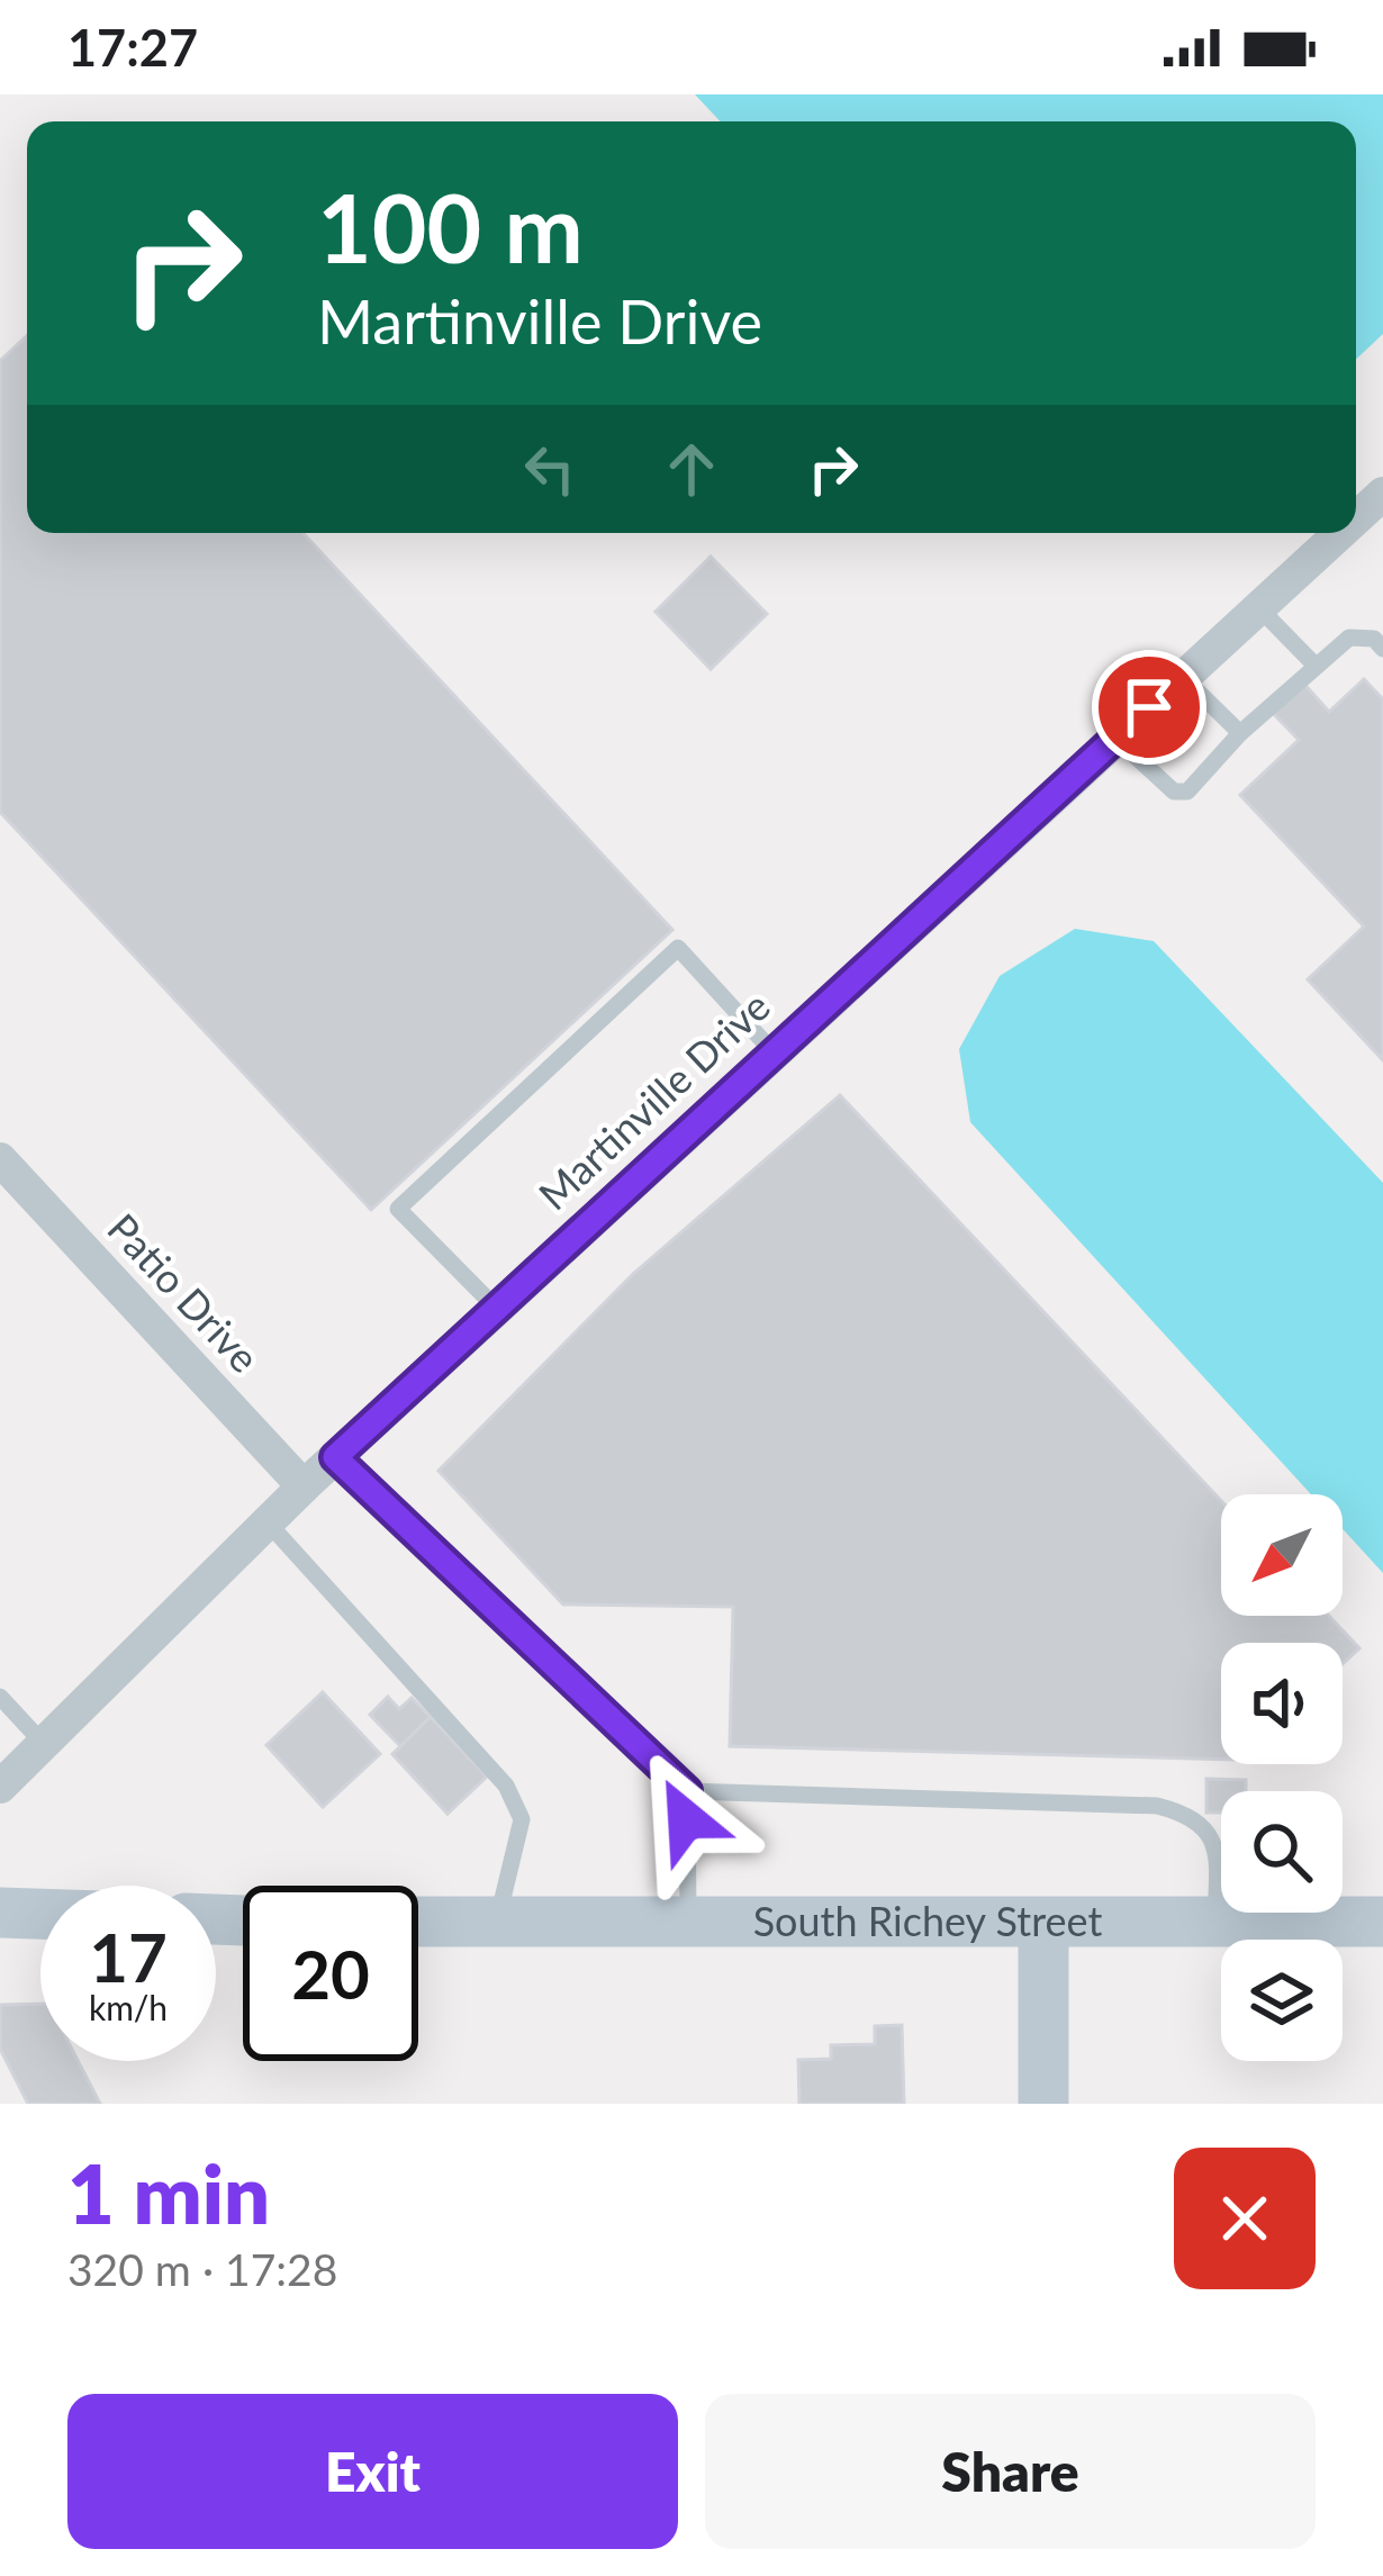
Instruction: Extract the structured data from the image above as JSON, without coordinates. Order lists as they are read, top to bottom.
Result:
{
  "streets": {
    "main road": ["South Richey Street"],
    "street": ["Martinville Drive", "Patio Drive"]
  },
  "crossings": [
    ["Martinville Drive", "Patio Drive"]
  ],
  "north": "bottom left",
  "page": {
    "status": "17:27",
    "turn": ["100 m", "Martinville Drive"],
    "speed": "17 km/h",
    "limit": "20",
    "heading": ["1 min", "320 m · 17:28"],
    "buttons": ["Exit", "Share"]
  }
}
